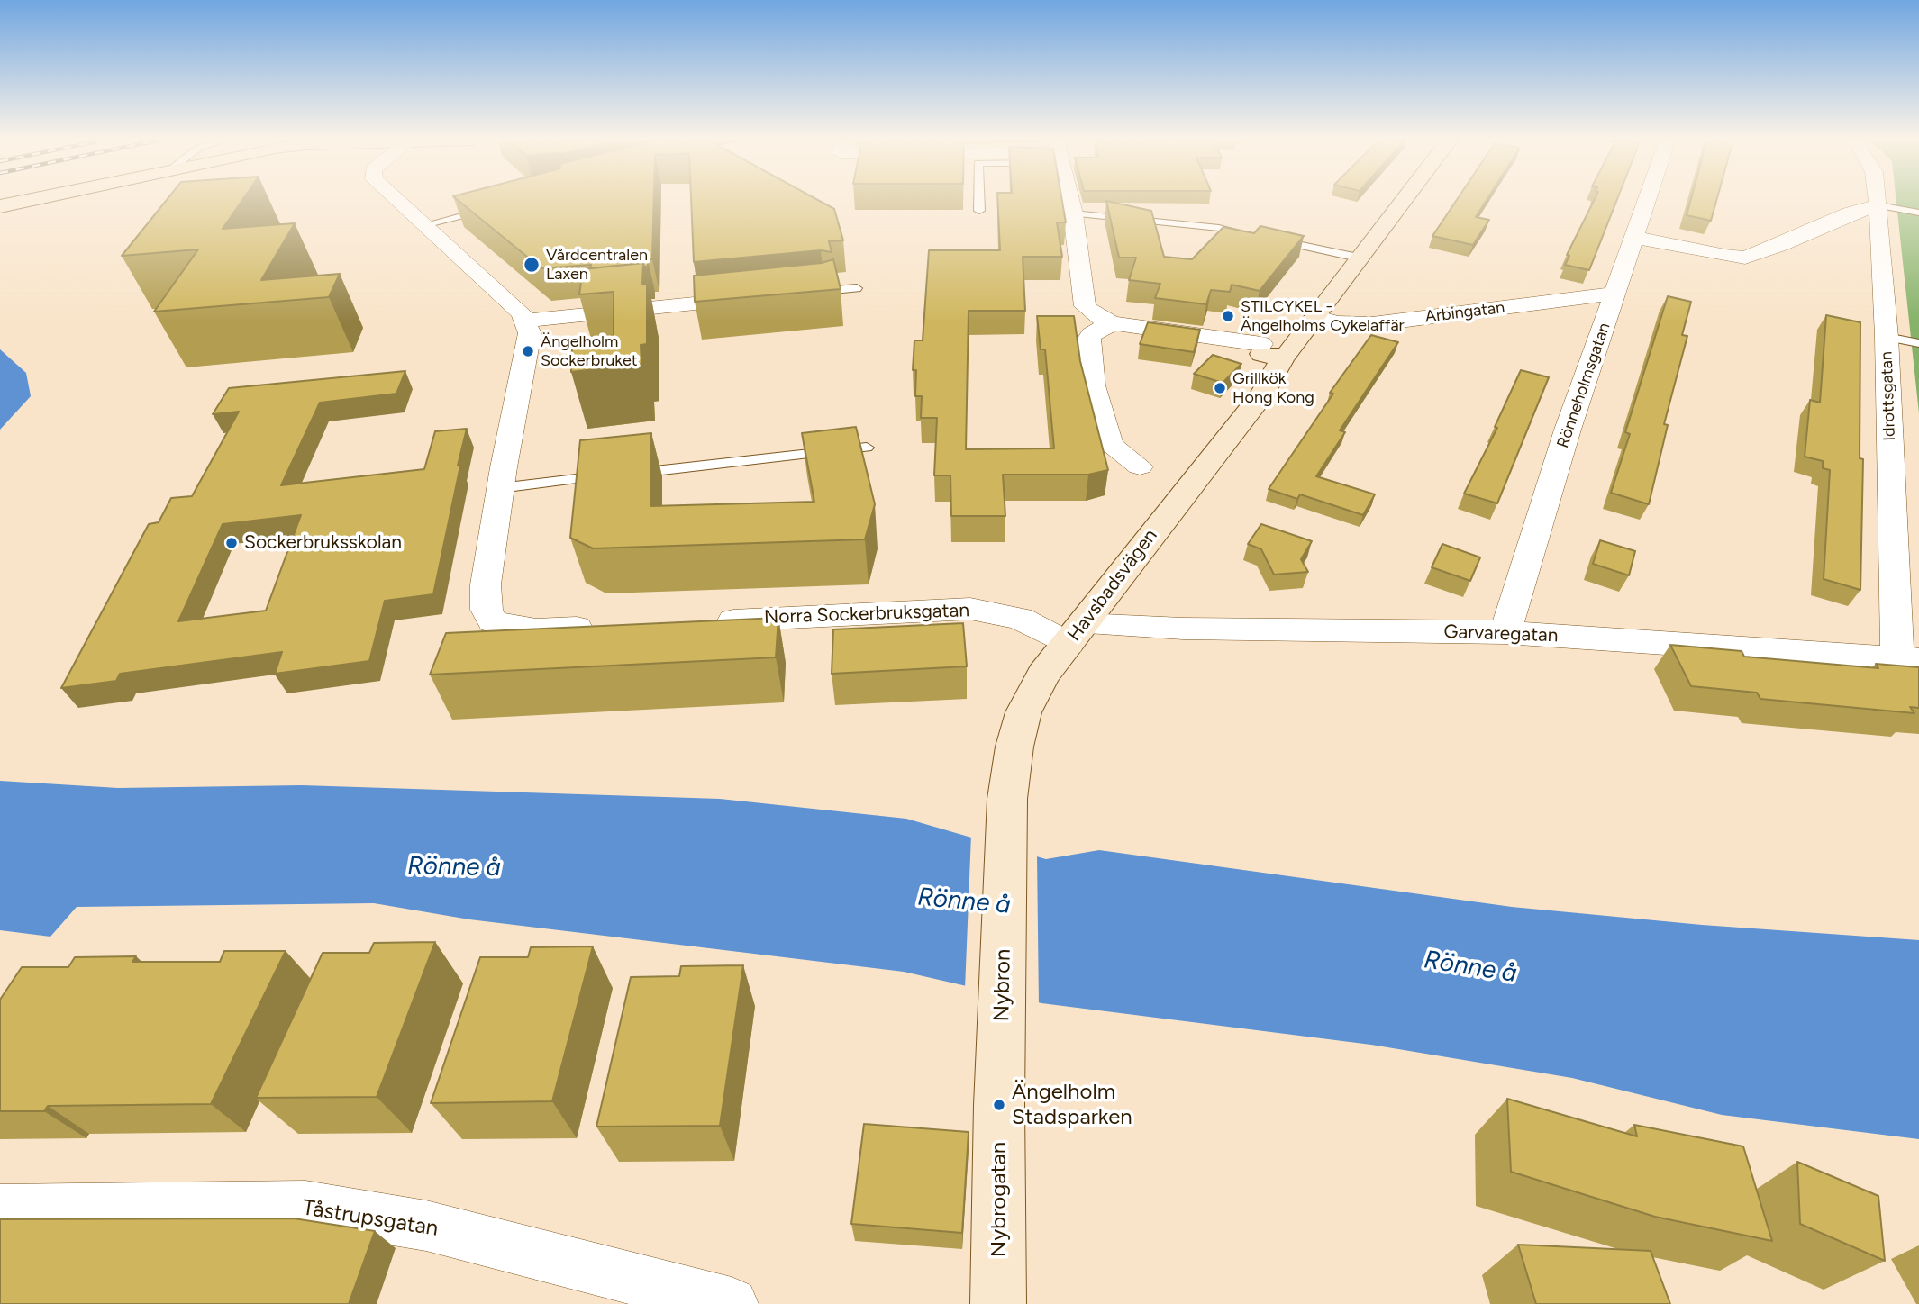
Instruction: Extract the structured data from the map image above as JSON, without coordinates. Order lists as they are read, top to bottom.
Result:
{
  "streets": {
    "street": [
      "Arbingatan",
      "Rönneholmsgatan",
      "Idrottsgatan",
      "Havsbadsvägen",
      "Norra Sockerbruksgatan",
      "Garvaregatan",
      "Nybron",
      "Nybrogatan",
      "Tåstrupsgatan"
    ]
  },
  "crossings": [
    ["Arbingatan", "Rönneholmsgatan"],
    ["Rönneholmsgatan", "Garvaregatan"],
    ["Idrottsgatan", "Garvaregatan"],
    ["Havsbadsvägen", "Norra Sockerbruksgatan"],
    ["Havsbadsvägen", "Garvaregatan"],
    ["Havsbadsvägen", "Nybron"],
    ["Norra Sockerbruksgatan", "Garvaregatan"],
    ["Nybron", "Nybrogatan"]
  ],
  "water": ["Rönne å"],
  "places": [
    "Vårdcentralen Laxen",
    "STILCYKEL - Ängelholms Cykelaffär",
    "Ängelholm Sockerbruket",
    "Grillkök Hong Kong",
    "Sockerbruksskolan",
    "Ängelholm Stadsparken"
  ]
}
